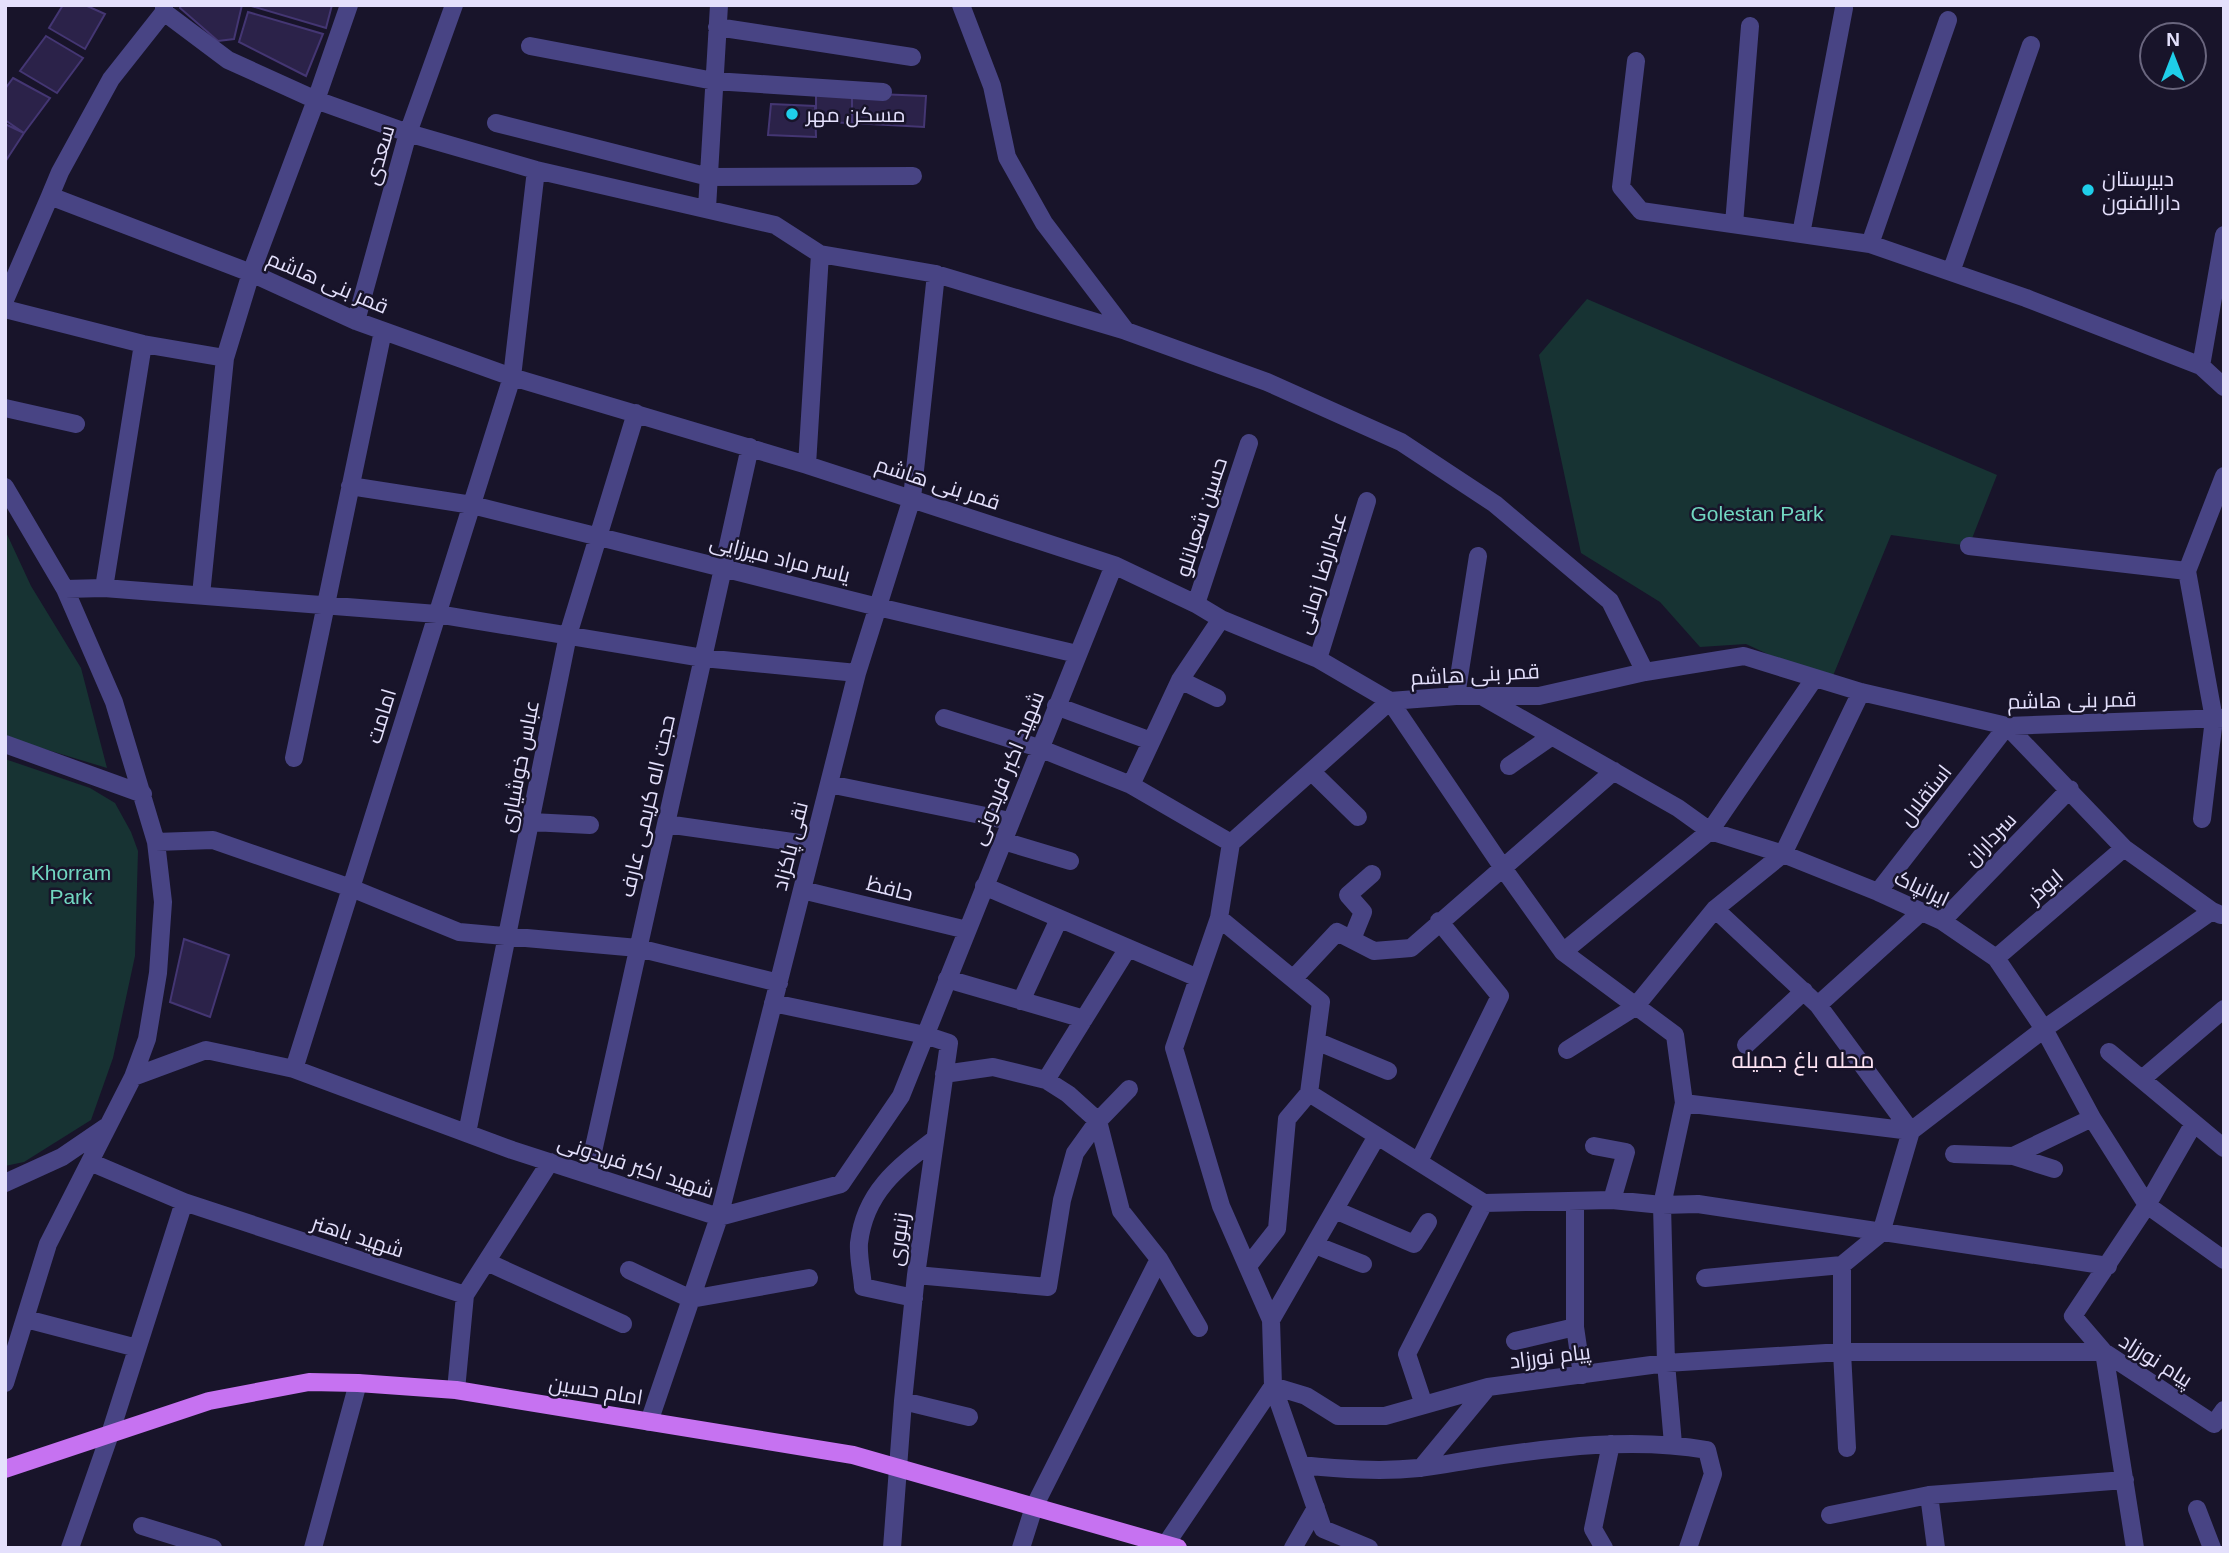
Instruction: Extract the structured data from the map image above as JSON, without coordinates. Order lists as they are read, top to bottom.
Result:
{
  "streets": {
    "main road": ["امام حسین"],
    "street": [
      "سعدی",
      "قمر بنی هاشم",
      "حسین شعبانلو",
      "یاسر مراد میرزایی",
      "عبدالرضا زمانی",
      "امامت",
      "عباس خوشیاری",
      "شهید اکبر فریدونی",
      "استقلال",
      "حجت اله کریمی عارف",
      "سرداران",
      "نقی پاکزاد",
      "ابوذر",
      "حافظ",
      "ایرانپاک",
      "شهید باهنر",
      "زنبوری",
      "پیام نورزاد"
    ]
  },
  "crossings": [
    ["سعدی", "قمر بنی هاشم"],
    ["قمر بنی هاشم", "حسین شعبانلو"],
    ["قمر بنی هاشم", "عبدالرضا زمانی"],
    ["قمر بنی هاشم", "امامت"],
    ["قمر بنی هاشم", "عباس خوشیاری"],
    ["قمر بنی هاشم", "شهید اکبر فریدونی"],
    ["قمر بنی هاشم", "استقلال"],
    ["قمر بنی هاشم", "حجت اله کریمی عارف"],
    ["قمر بنی هاشم", "نقی پاکزاد"],
    ["قمر بنی هاشم", "ایرانپاک"],
    ["یاسر مراد میرزایی", "امامت"],
    ["یاسر مراد میرزایی", "عباس خوشیاری"],
    ["یاسر مراد میرزایی", "شهید اکبر فریدونی"],
    ["یاسر مراد میرزایی", "حجت اله کریمی عارف"],
    ["یاسر مراد میرزایی", "نقی پاکزاد"],
    ["امامت", "شهید اکبر فریدونی"],
    ["عباس خوشیاری", "شهید اکبر فریدونی"],
    ["شهید اکبر فریدونی", "حجت اله کریمی عارف"],
    ["شهید اکبر فریدونی", "نقی پاکزاد"],
    ["شهید اکبر فریدونی", "حافظ"],
    ["شهید اکبر فریدونی", "زنبوری"],
    ["استقلال", "ایرانپاک"],
    ["سرداران", "ایرانپاک"],
    ["نقی پاکزاد", "حافظ"],
    ["نقی پاکزاد", "امام حسین"],
    ["ابوذر", "ایرانپاک"],
    ["زنبوری", "امام حسین"]
  ],
  "districts": ["محله باغ‌ جمیله"],
  "parks": ["Golestan Park", "Khorram Park"],
  "places": ["مسکن مهر", "دبیرستان دارالفنون"],
  "north": "top"
}
